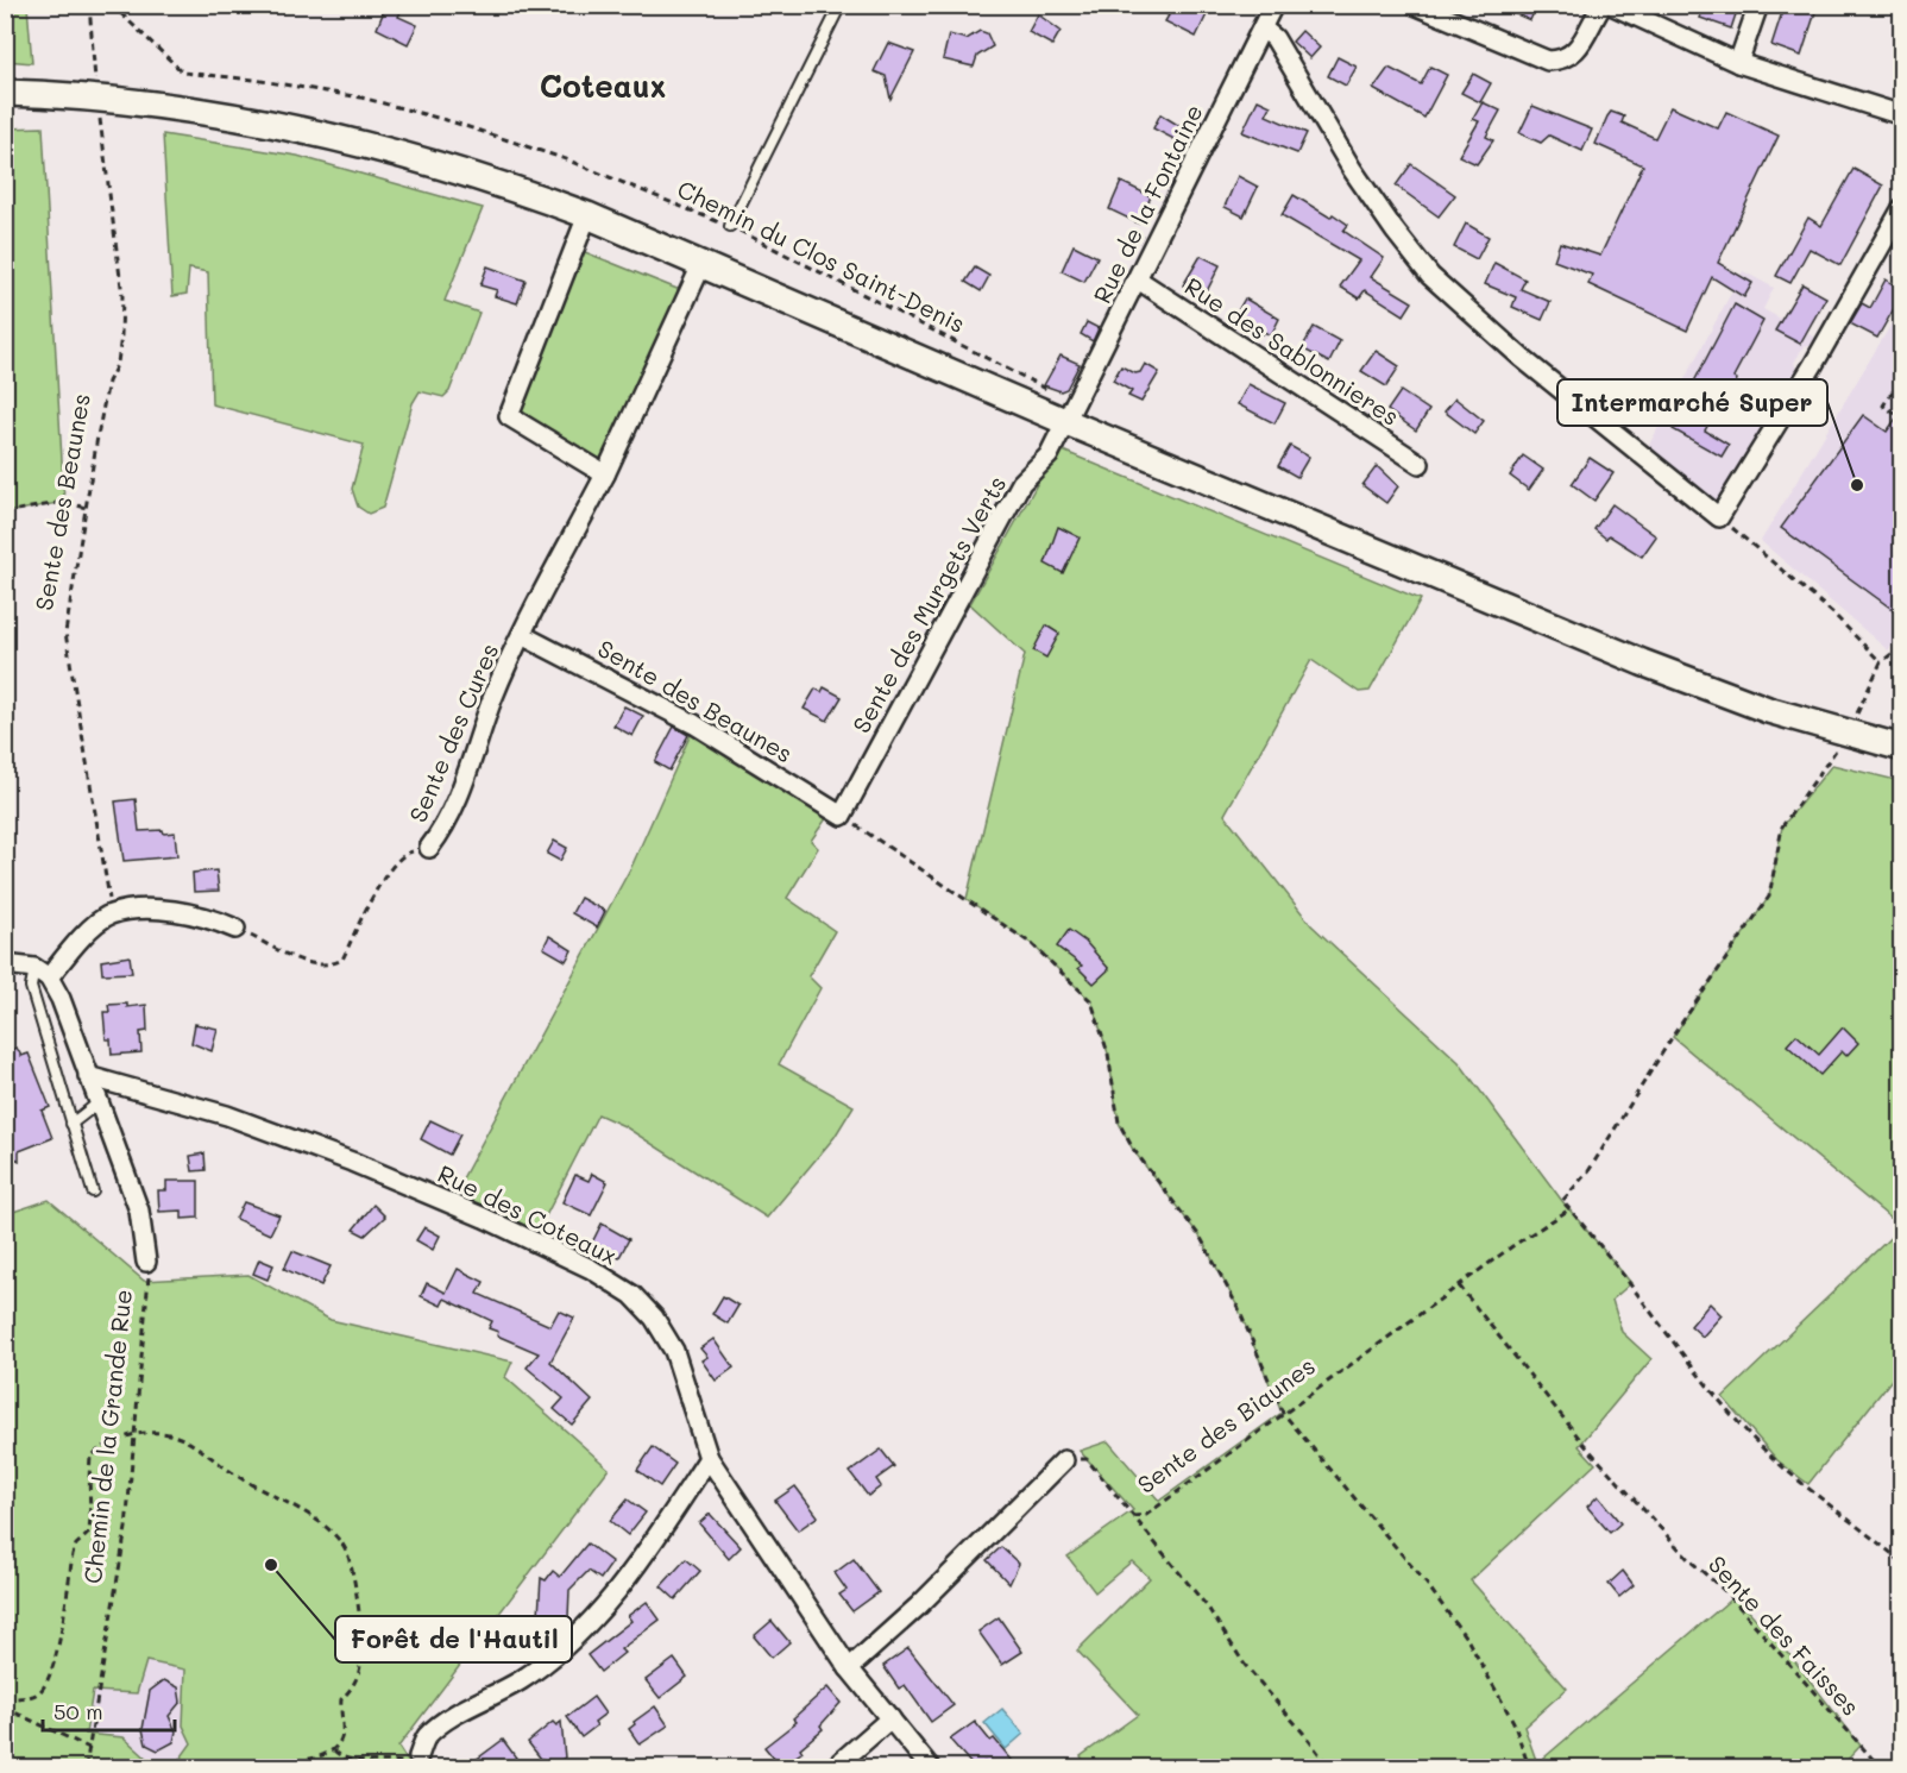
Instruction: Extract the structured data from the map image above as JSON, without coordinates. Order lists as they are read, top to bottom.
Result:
{
  "streets": {
    "street": [
      "Rue de la Fontaine",
      "Rue des Sablonnieres",
      "Sente des Beaunes",
      "Sente des Murgets Verts",
      "Sente des Cures",
      "Rue des Coteaux",
      "Chemin de la Grande Rue"
    ],
    "path": ["Chemin du Clos Saint-Denis", "Sente des Biaunes", "Sente des Faisses"]
  },
  "crossings": [
    ["Rue de la Fontaine", "Chemin du Clos Saint-Denis"],
    ["Rue de la Fontaine", "Rue des Sablonnieres"],
    ["Rue de la Fontaine", "Sente des Murgets Verts"],
    ["Chemin du Clos Saint-Denis", "Sente des Murgets Verts"],
    ["Sente des Beaunes", "Sente des Murgets Verts"],
    ["Sente des Beaunes", "Sente des Cures"],
    ["Rue des Coteaux", "Chemin de la Grande Rue"],
    ["Sente des Biaunes", "Sente des Faisses"]
  ],
  "districts": ["Coteaux"],
  "places": ["Intermarché Super", "Forêt de l'Hautil"],
  "scale_bar": "50 m"
}
